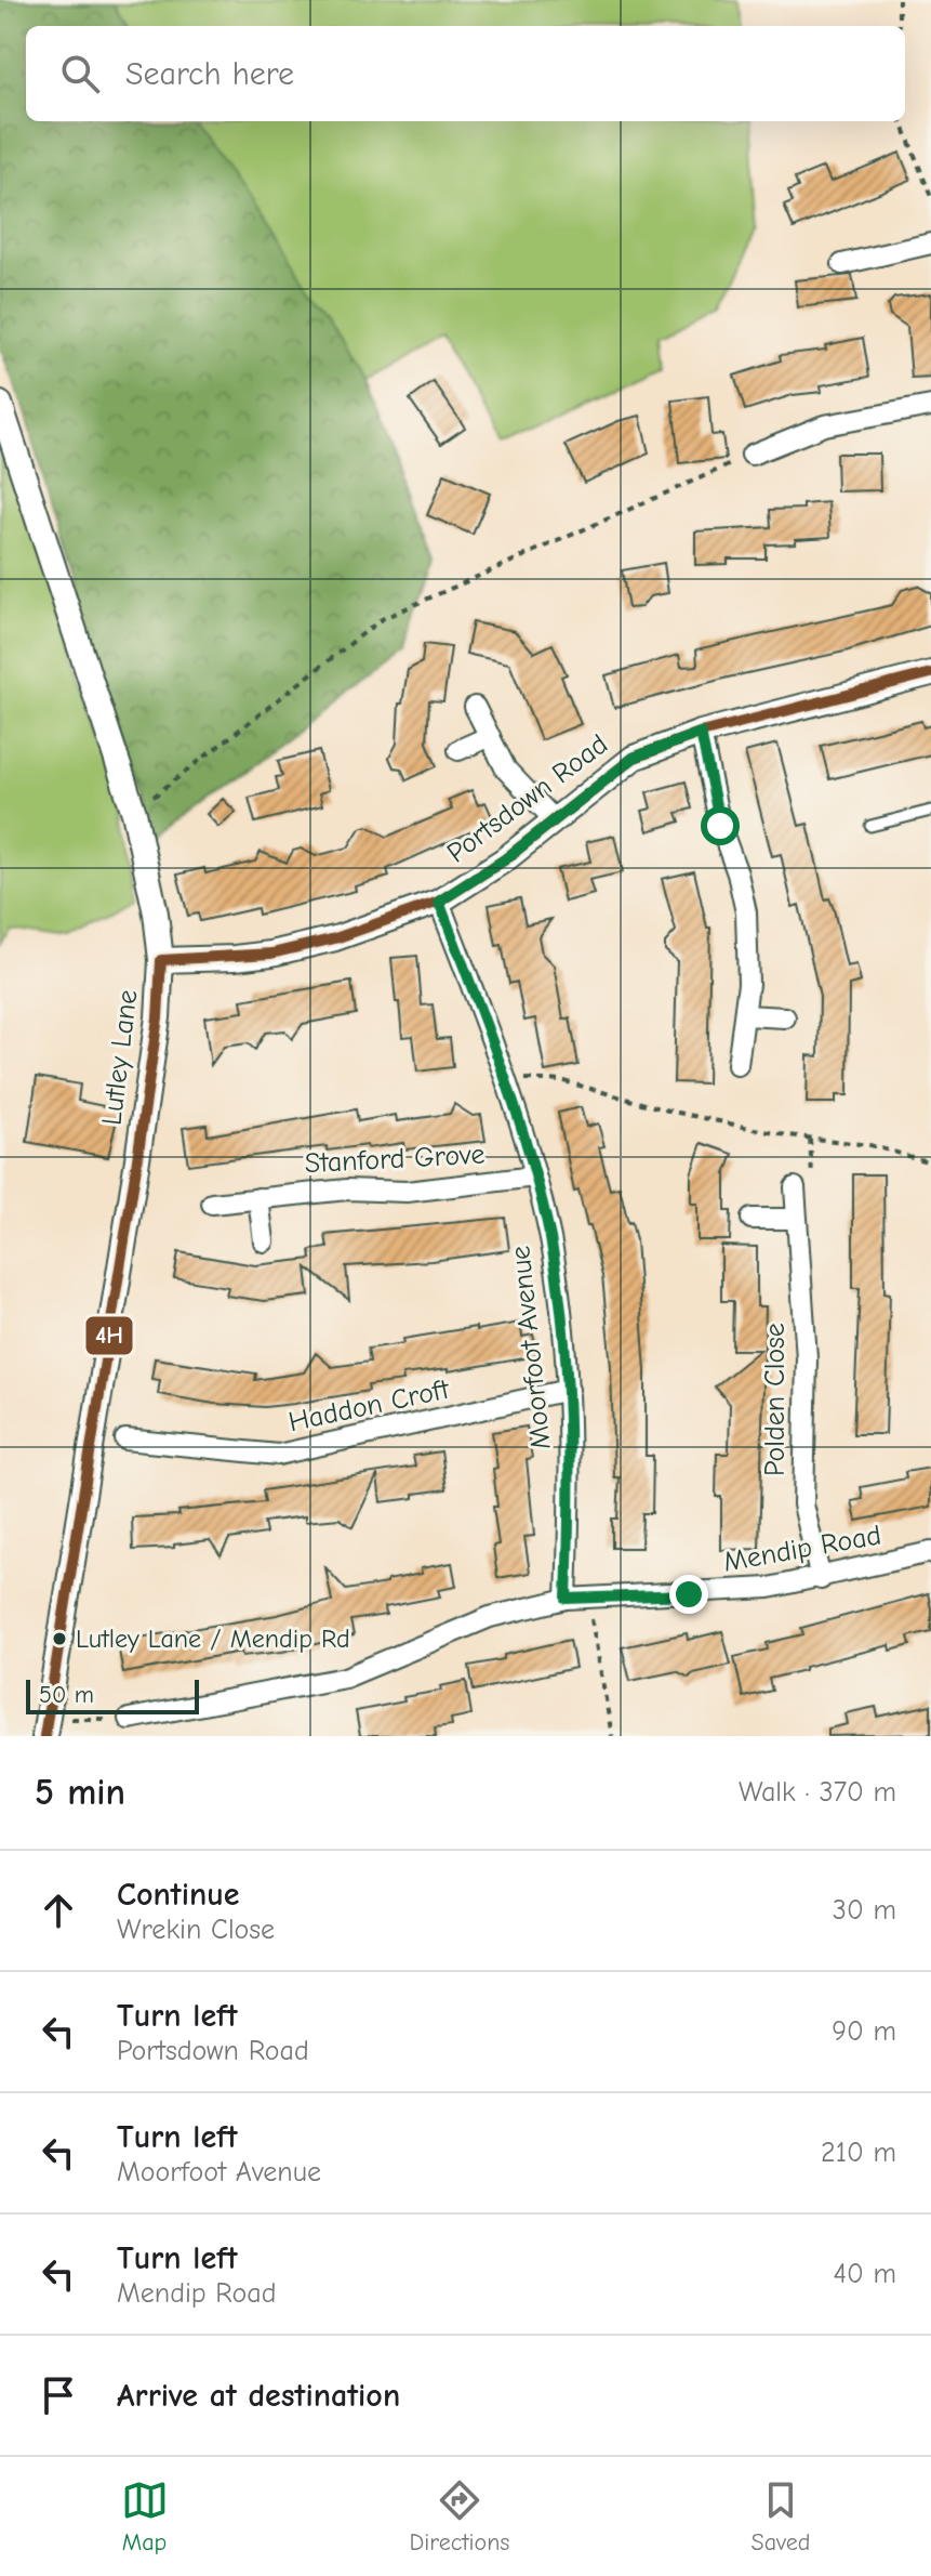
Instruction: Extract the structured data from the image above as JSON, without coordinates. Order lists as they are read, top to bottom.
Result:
{
  "streets": {
    "street": [
      "Portsdown Road",
      "Lutley Lane",
      "Stanford Grove",
      "Moorfoot Avenue",
      "Polden Close",
      "Haddon Croft",
      "Mendip Road"
    ]
  },
  "crossings": [
    ["Portsdown Road", "Lutley Lane"],
    ["Portsdown Road", "Moorfoot Avenue"],
    ["Stanford Grove", "Moorfoot Avenue"],
    ["Moorfoot Avenue", "Haddon Croft"],
    ["Moorfoot Avenue", "Mendip Road"],
    ["Polden Close", "Mendip Road"]
  ],
  "places": ["Lutley Lane / Mendip Rd"],
  "lines": ["transit line 4H"],
  "scale_bar": "50 m",
  "page": {
    "search": "Search here",
    "scale": "50 m",
    "heading": ["5 min", "Walk · 370 m"],
    "list": [
      ["Continue", "Wrekin Close", "30 m"],
      ["Turn left", "Portsdown Road", "90 m"],
      ["Turn left", "Moorfoot Avenue", "210 m"],
      ["Turn left", "Mendip Road", "40 m"],
      "Arrive at destination"
    ],
    "nav": ["Map", "Directions", "Saved"]
  }
}
